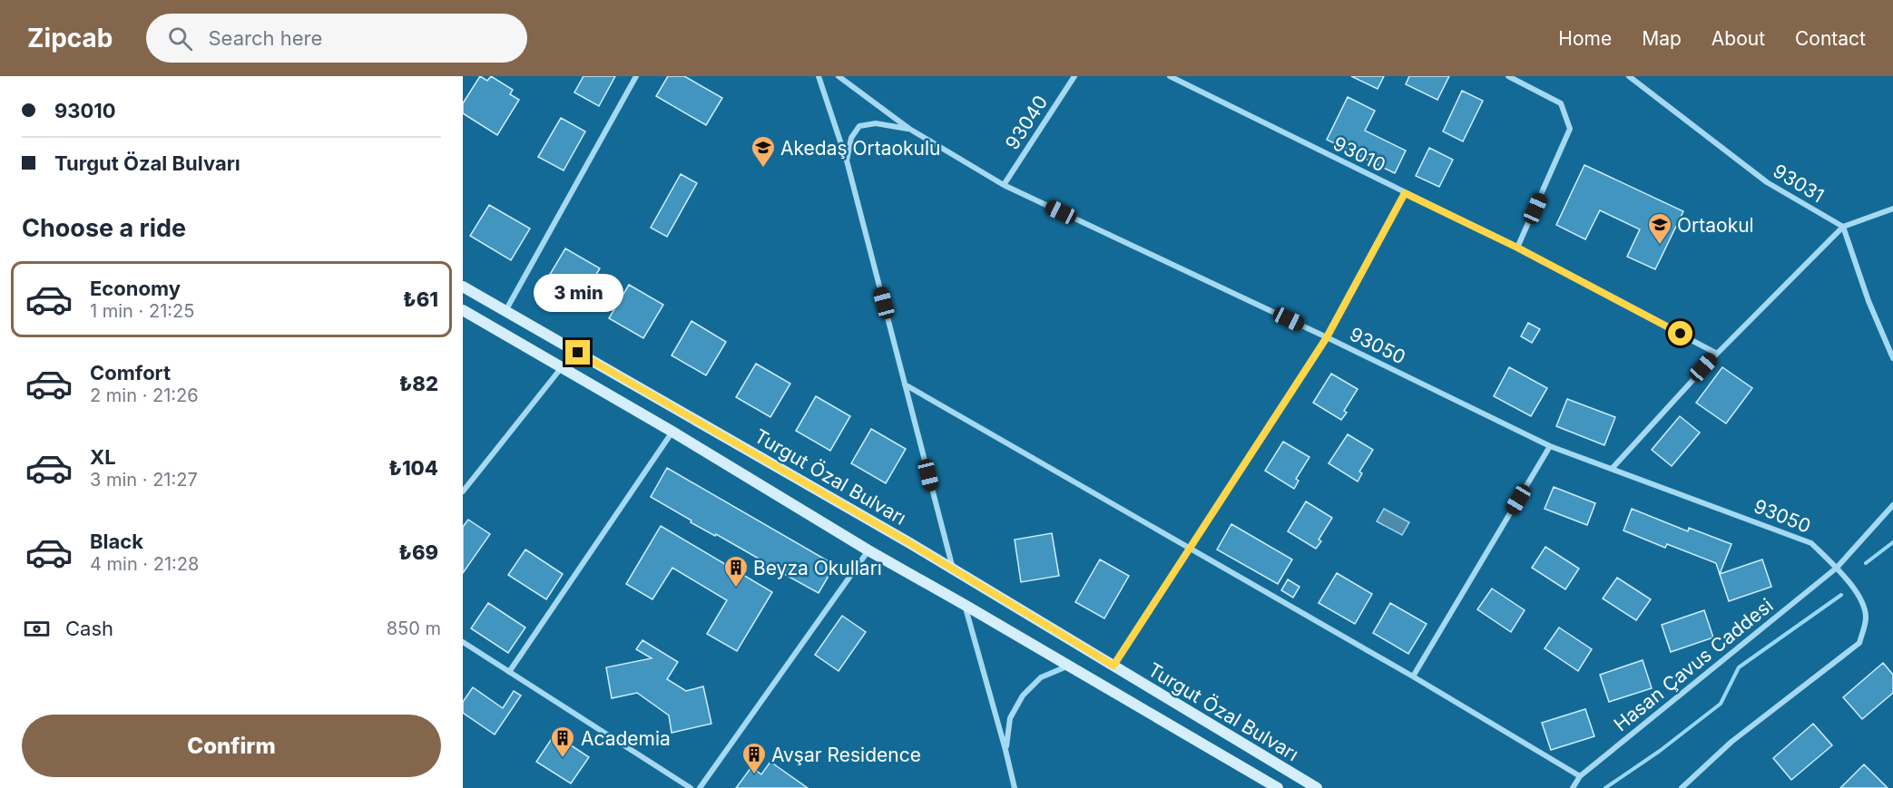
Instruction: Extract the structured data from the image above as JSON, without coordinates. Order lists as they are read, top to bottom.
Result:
{
  "streets": {
    "main road": ["Turgut Özal Bulvarı"],
    "street": [
      "93040",
      "93010",
      "93031",
      "93050",
      "Hasan Çavus Caddesi"
    ]
  },
  "crossings": [
    ["93040", "93050"],
    ["93050", "Hasan Çavus Caddesi"]
  ],
  "places": {
    "school or university": ["Akedaş Ortaokulu", "Ortaokul"],
    "building": ["Beyza Okulları", "Academia", "Avşar Residence"]
  },
  "page": {
    "header": "Zipcab",
    "search": "Search here",
    "nav": [
      "Home",
      "Map",
      "About",
      "Contact"
    ],
    "banner": ["93010", "Turgut Özal Bulvarı"],
    "heading": "Choose a ride",
    "list": [
      {
        "name": "Economy",
        "note": "1 min · 21:25",
        "value": "₺61"
      },
      {
        "name": "Comfort",
        "note": "2 min · 21:26",
        "value": "₺82"
      },
      {
        "name": "XL",
        "note": "3 min · 21:27",
        "value": "₺104"
      },
      {
        "name": "Black",
        "note": "4 min · 21:28",
        "value": "₺69"
      }
    ],
    "bubble": "3 min",
    "pay": ["Cash", "850 m"],
    "buttons": "Confirm"
  }
}
